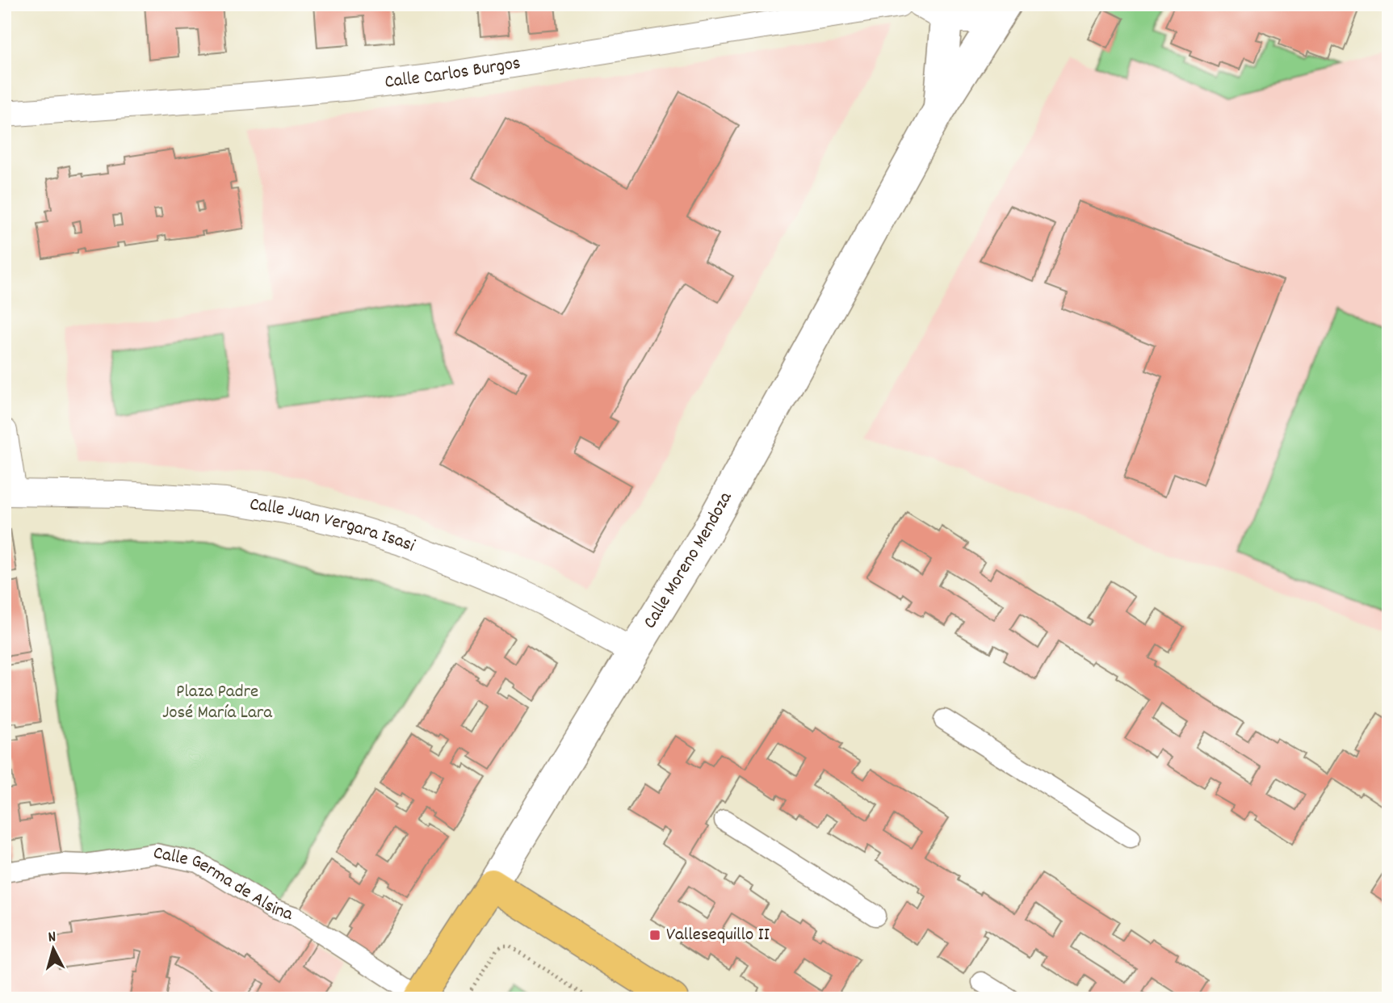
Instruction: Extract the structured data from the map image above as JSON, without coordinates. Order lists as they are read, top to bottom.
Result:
{
  "streets": {
    "main road": ["Calle Moreno Mendoza"],
    "street": ["Calle Carlos Burgos", "Calle Juan Vergara Isasi", "Calle Germa de Alsina"]
  },
  "crossings": [
    ["Calle Juan Vergara Isasi", "Calle Moreno Mendoza"],
    ["Calle Moreno Mendoza", "Calle Germa de Alsina"]
  ],
  "parks": ["Plaza Padre José María Lara"],
  "places": {
    "transit": ["Vallesequillo II"]
  },
  "north": "top"
}
